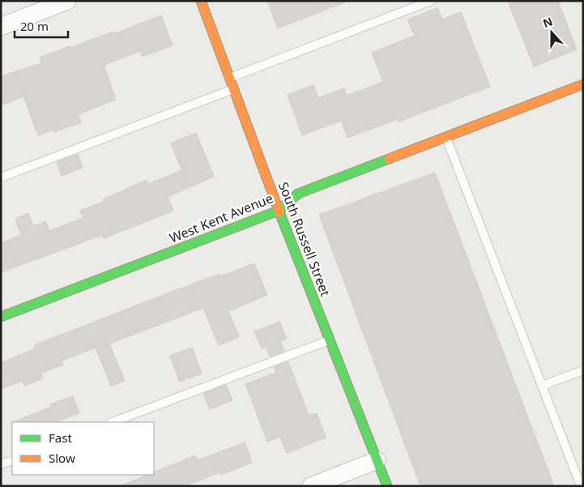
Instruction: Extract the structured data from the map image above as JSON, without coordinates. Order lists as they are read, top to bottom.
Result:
{
  "streets": {
    "street": ["West Kent Avenue", "South Russell Street"]
  },
  "crossings": [
    ["West Kent Avenue", "South Russell Street"]
  ],
  "legend": ["Fast", "Slow"],
  "scale_bar": "20 m",
  "north": "top"
}
